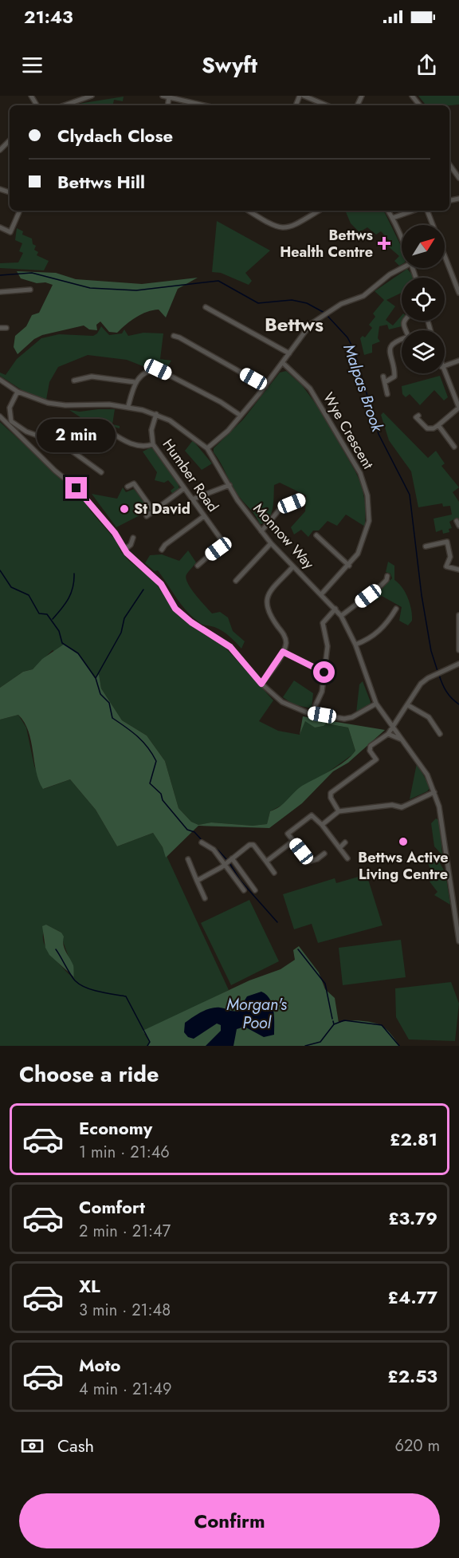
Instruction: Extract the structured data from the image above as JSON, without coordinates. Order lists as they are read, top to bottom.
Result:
{
  "streets": {
    "street": ["Wye Crescent", "Humber Road", "Monnow Way"]
  },
  "crossings": [
    ["Wye Crescent", "Monnow Way"],
    ["Humber Road", "Monnow Way"]
  ],
  "districts": ["Bettws"],
  "water": ["Malpas Brook", "Morgan's Pool"],
  "places": {
    "health": ["Bettws Health Centre"],
    "other": ["St David", "Bettws Active Living Centre"]
  },
  "north": "top right",
  "page": {
    "status": "21:43",
    "header": "Swyft",
    "banner": ["Clydach Close", "Bettws Hill"],
    "bubble": "2 min",
    "heading": "Choose a ride",
    "list": [
      {
        "name": "Economy",
        "note": "1 min · 21:46",
        "value": "£2.81"
      },
      {
        "name": "Comfort",
        "note": "2 min · 21:47",
        "value": "£3.79"
      },
      {
        "name": "XL",
        "note": "3 min · 21:48",
        "value": "£4.77"
      },
      {
        "name": "Moto",
        "note": "4 min · 21:49",
        "value": "£2.53"
      }
    ],
    "pay": ["Cash", "620 m"],
    "buttons": "Confirm"
  }
}
